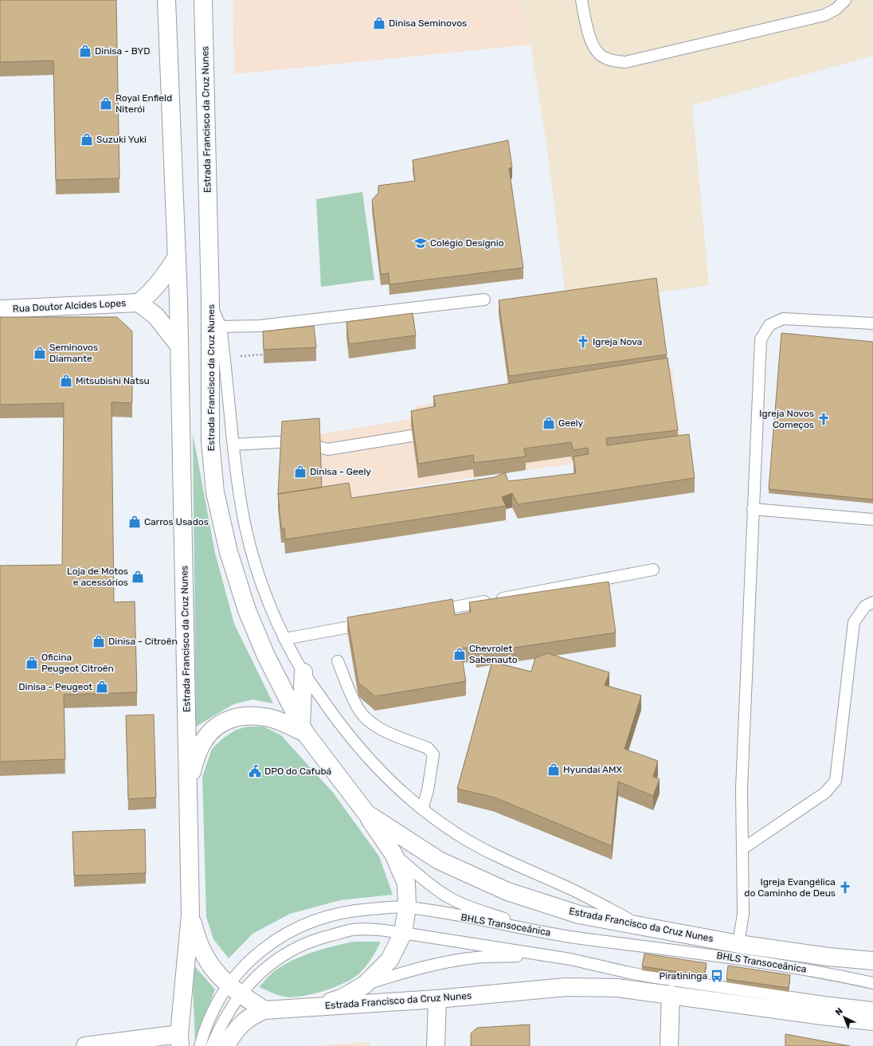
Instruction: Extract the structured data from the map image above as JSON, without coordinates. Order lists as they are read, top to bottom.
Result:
{
  "streets": {
    "main road": ["Estrada Francisco da Cruz Nunes", "Rua Doutor Alcides Lopes"],
    "lane": ["BHLS Transoceânica"]
  },
  "crossings": [
    ["Estrada Francisco da Cruz Nunes", "Rua Doutor Alcides Lopes"]
  ],
  "places": {
    "shop": [
      "Dinisa Seminovos",
      "Dinisa - BYD",
      "Royal Enfield Niterói",
      "Suzuki Yuki",
      "Seminovos Diamante",
      "Mitsubishi Natsu",
      "Geely",
      "Dinisa - Geely",
      "Carros Usados",
      "Loja de Motos e acessórios",
      "Dinisa - Citroën",
      "Chevrolet Sabenauto",
      "Oficina Peugeot Citroën",
      "Dinisa - Peugeot",
      "Hyundai AMX"
    ],
    "school or university": ["Colégio Desígnio"],
    "church": ["Igreja Nova", "Igreja Novos Começos", "Igreja Evangélica do Caminho de Deus"],
    "public building": ["DPO do Cafubá"],
    "bus stop": ["Piratininga"]
  },
  "north": "top left"
}
